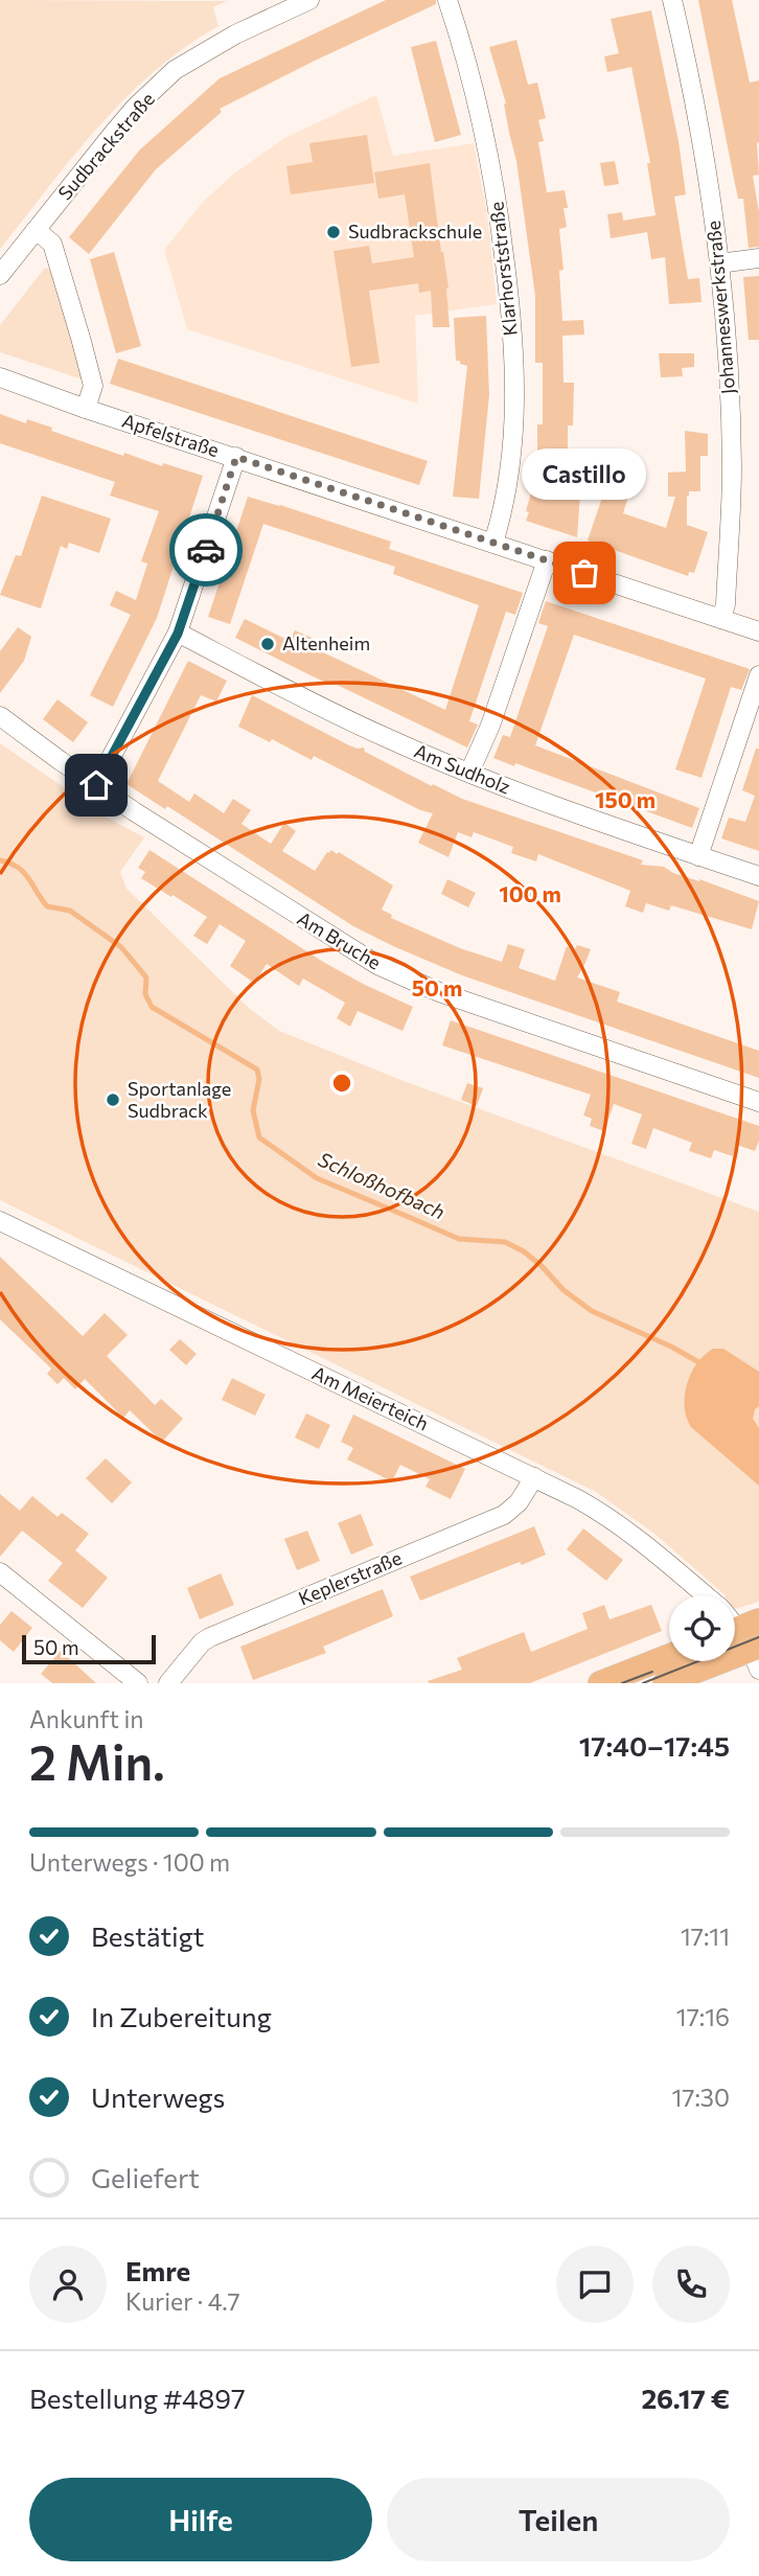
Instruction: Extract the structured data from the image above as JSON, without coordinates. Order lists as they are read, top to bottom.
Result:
{
  "streets": {
    "street": [
      "Sudbrackstraße",
      "Klarhorststraße",
      "Johanneswerkstraße",
      "Apfelstraße",
      "Am Sudholz",
      "Am Bruche",
      "Am Meierteich",
      "Keplerstraße"
    ]
  },
  "crossings": [
    ["Klarhorststraße", "Apfelstraße"],
    ["Johanneswerkstraße", "Apfelstraße"],
    ["Am Meierteich", "Keplerstraße"]
  ],
  "water": ["Schloßhofbach"],
  "places": [
    "Sudbrackschule",
    "Castillo",
    "Altenheim",
    "Sportanlage Sudbrack"
  ],
  "scale_bar": "50 m",
  "page": {
    "bubble": "Castillo",
    "scale": "50 m",
    "heading": ["2 Min.", "Ankunft in", "17:40–17:45"],
    "panel": [
      "Emre",
      "Kurier · 4.7",
      "Bestellung #4897",
      "26.17 €"
    ],
    "bar": "Unterwegs · 100 m",
    "list": [
      ["Bestätigt", "17:11"],
      ["In Zubereitung", "17:16"],
      ["Unterwegs", "17:30"],
      "Geliefert"
    ],
    "buttons": ["Hilfe", "Teilen"]
  },
  "rings": ["150 m", "100 m", "50 m"]
}
